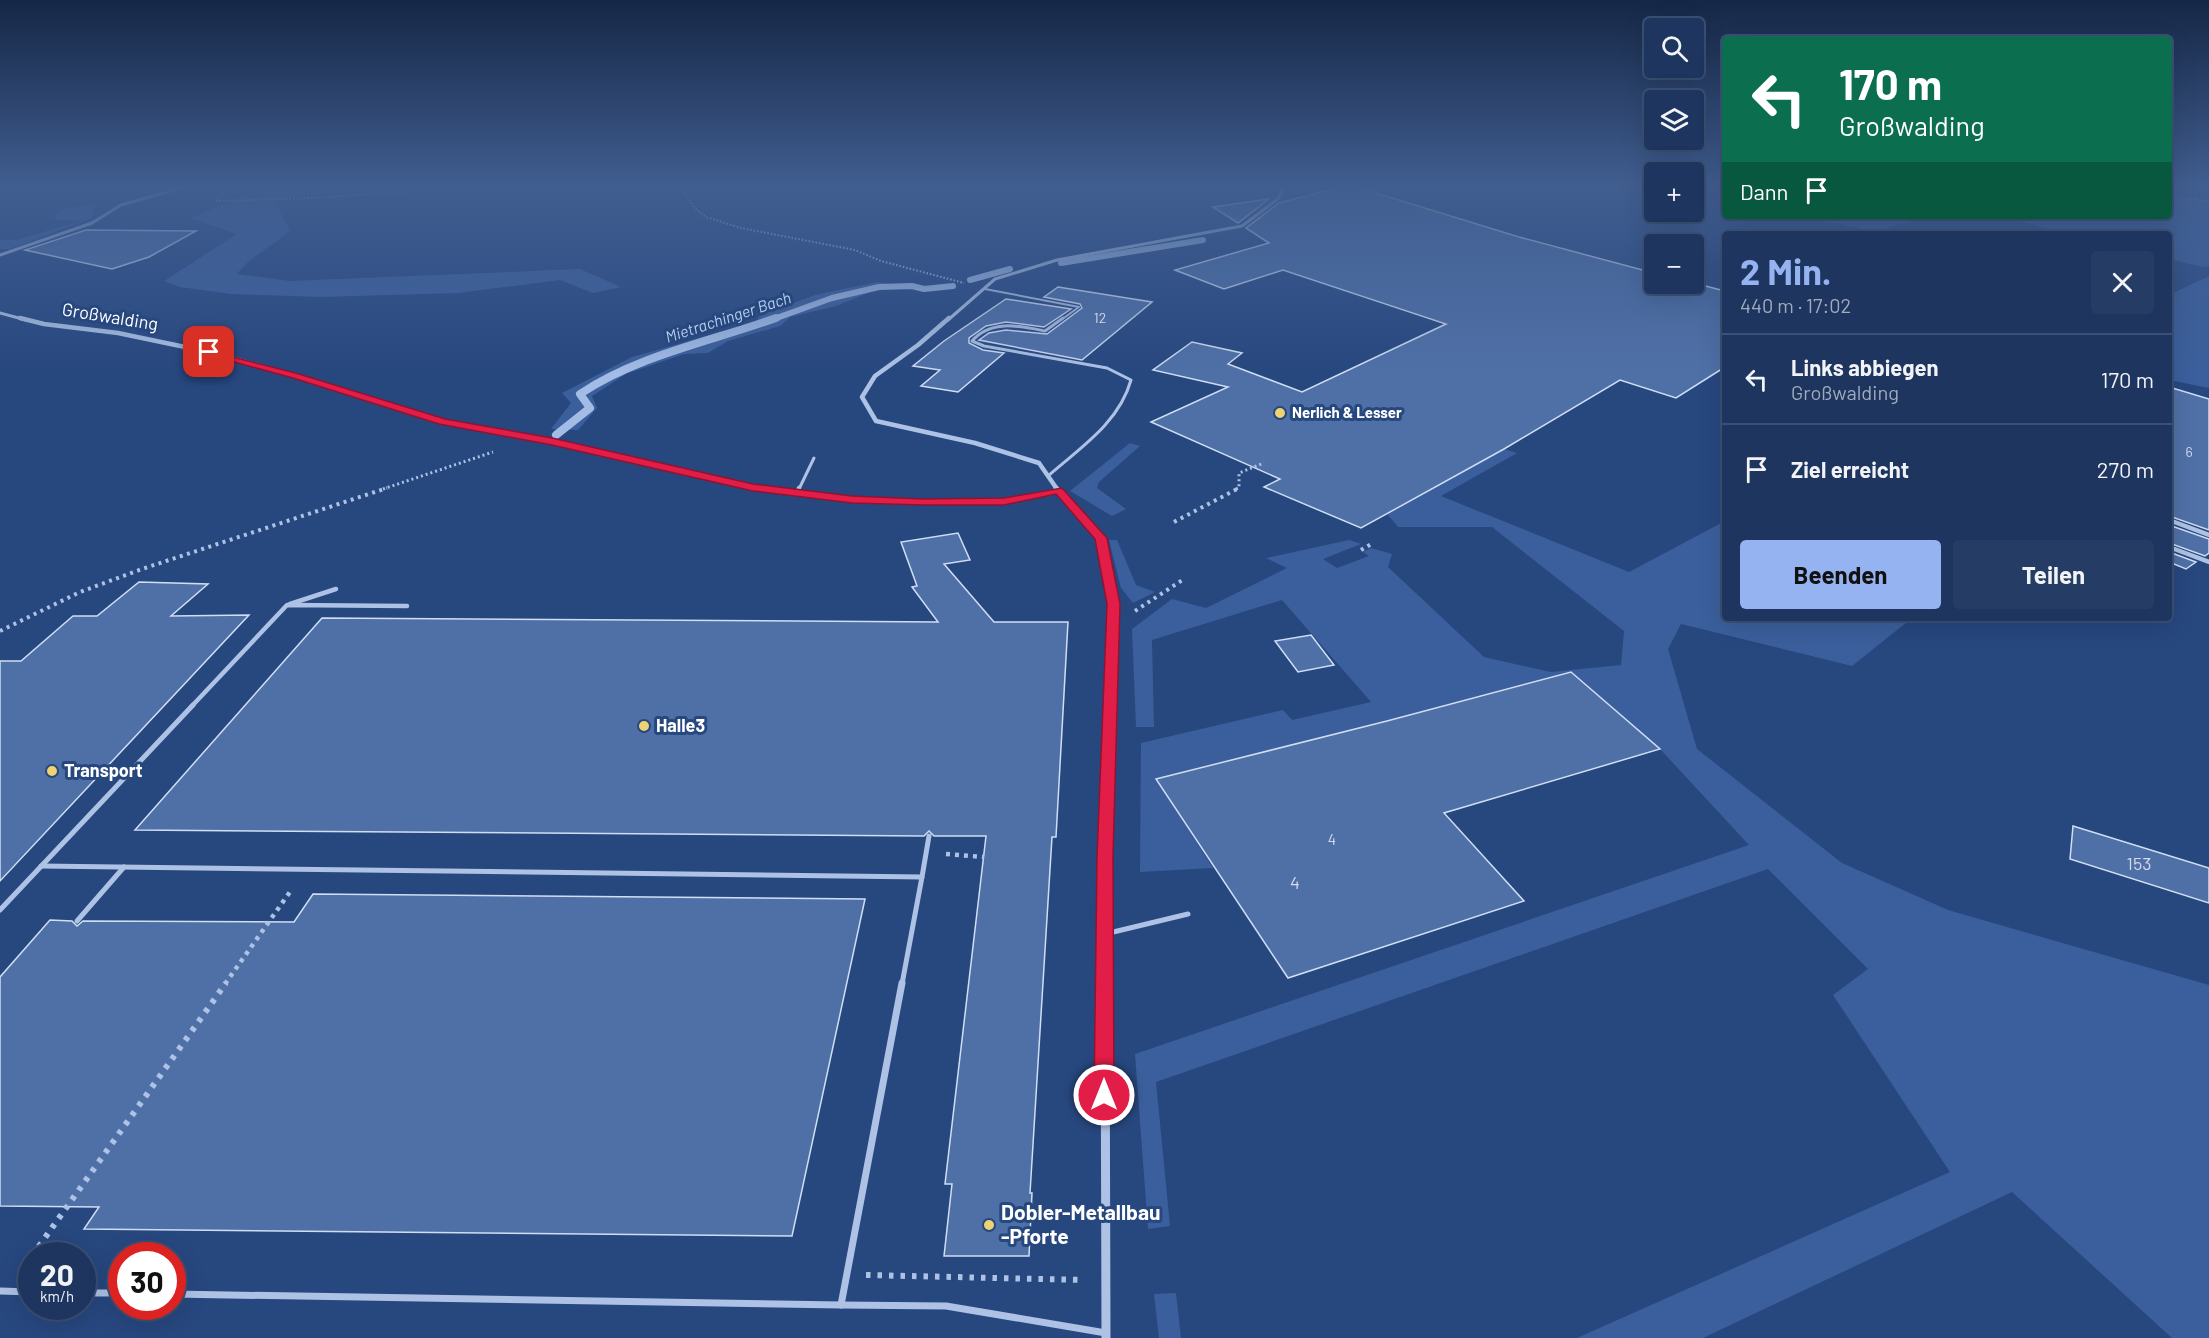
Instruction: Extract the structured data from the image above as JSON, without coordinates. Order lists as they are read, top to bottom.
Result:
{
  "streets": {
    "street": ["Großwalding"]
  },
  "water": ["Mietrachinger Bach"],
  "places": [
    "Nerlich & Lesser",
    "Halle3",
    "Transport",
    "Dobler-Metallbau -Pforte"
  ],
  "house_numbers": [
    "12",
    "6",
    "4",
    "153",
    "4"
  ],
  "page": {
    "map_buttons": ["+", "−"],
    "turn": ["170 m", "Großwalding"],
    "then": "Dann",
    "heading": ["2 Min.", "440 m · 17:02"],
    "list": [
      {
        "name": "Links abbiegen",
        "note": "Großwalding",
        "value": "170 m"
      },
      {
        "name": "Ziel erreicht",
        "value": "270 m"
      }
    ],
    "buttons": ["Beenden", "Teilen"],
    "speed": "20 km/h",
    "limit": "30"
  }
}
